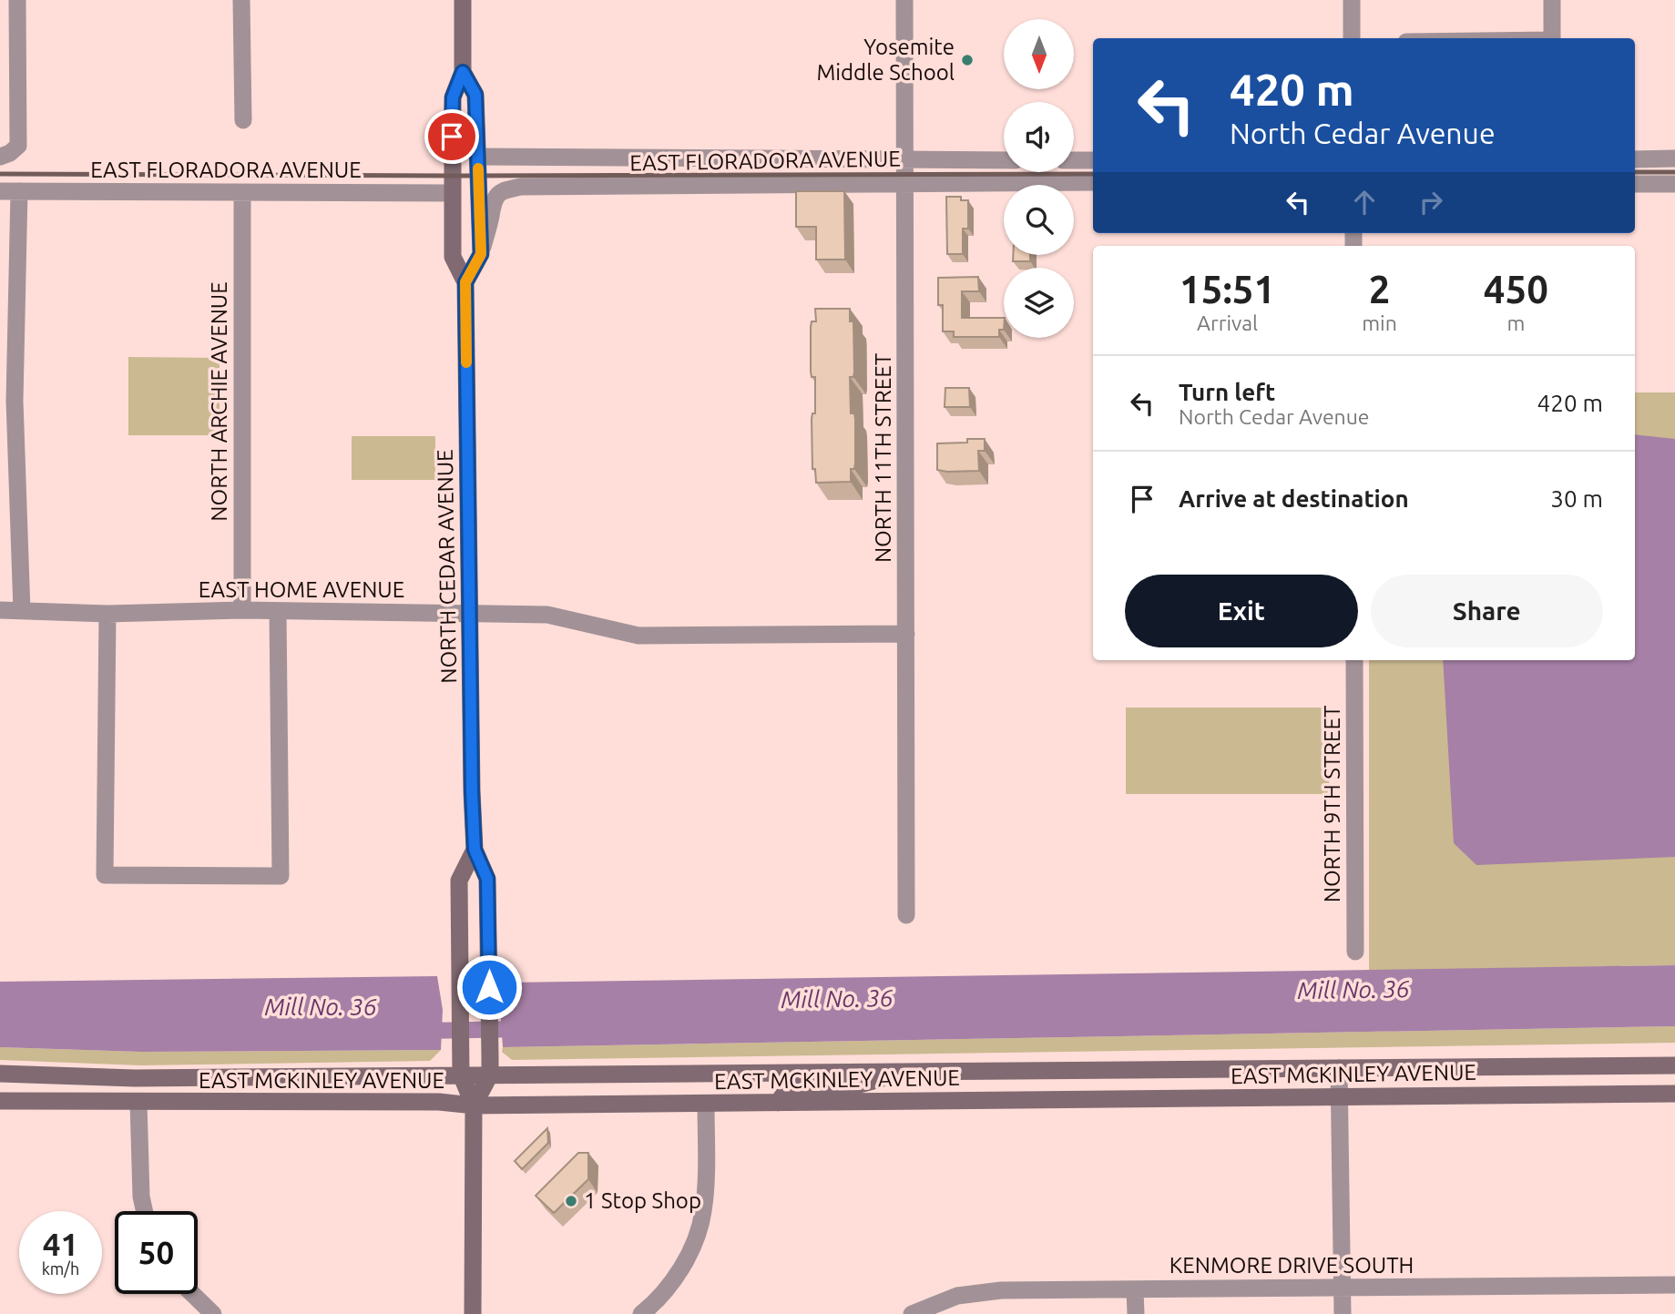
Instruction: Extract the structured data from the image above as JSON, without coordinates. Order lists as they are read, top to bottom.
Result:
{
  "streets": {
    "main road": ["NORTH CEDAR AVENUE", "EAST MCKINLEY AVENUE"],
    "street": [
      "EAST FLORADORA AVENUE",
      "NORTH ARCHIE AVENUE",
      "NORTH 11TH STREET",
      "EAST HOME AVENUE",
      "NORTH 9TH STREET",
      "KENMORE DRIVE SOUTH"
    ]
  },
  "crossings": [
    ["EAST FLORADORA AVENUE", "NORTH ARCHIE AVENUE"],
    ["EAST FLORADORA AVENUE", "NORTH 11TH STREET"],
    ["EAST FLORADORA AVENUE", "NORTH CEDAR AVENUE"],
    ["NORTH ARCHIE AVENUE", "EAST HOME AVENUE"],
    ["NORTH 11TH STREET", "EAST HOME AVENUE"],
    ["NORTH CEDAR AVENUE", "EAST HOME AVENUE"],
    ["NORTH CEDAR AVENUE", "EAST MCKINLEY AVENUE"]
  ],
  "water": ["Mill No. 36"],
  "places": ["Yosemite Middle School", "1 Stop Shop"],
  "north": "bottom",
  "page": {
    "turn": ["420 m", "North Cedar Avenue"],
    "eta": [
      "15:51",
      "Arrival",
      "2",
      "min",
      "450",
      "m"
    ],
    "list": [
      {
        "name": "Turn left",
        "note": "North Cedar Avenue",
        "value": "420 m"
      },
      {
        "name": "Arrive at destination",
        "value": "30 m"
      }
    ],
    "buttons": ["Exit", "Share"],
    "speed": "41 km/h",
    "limit": "50"
  }
}
